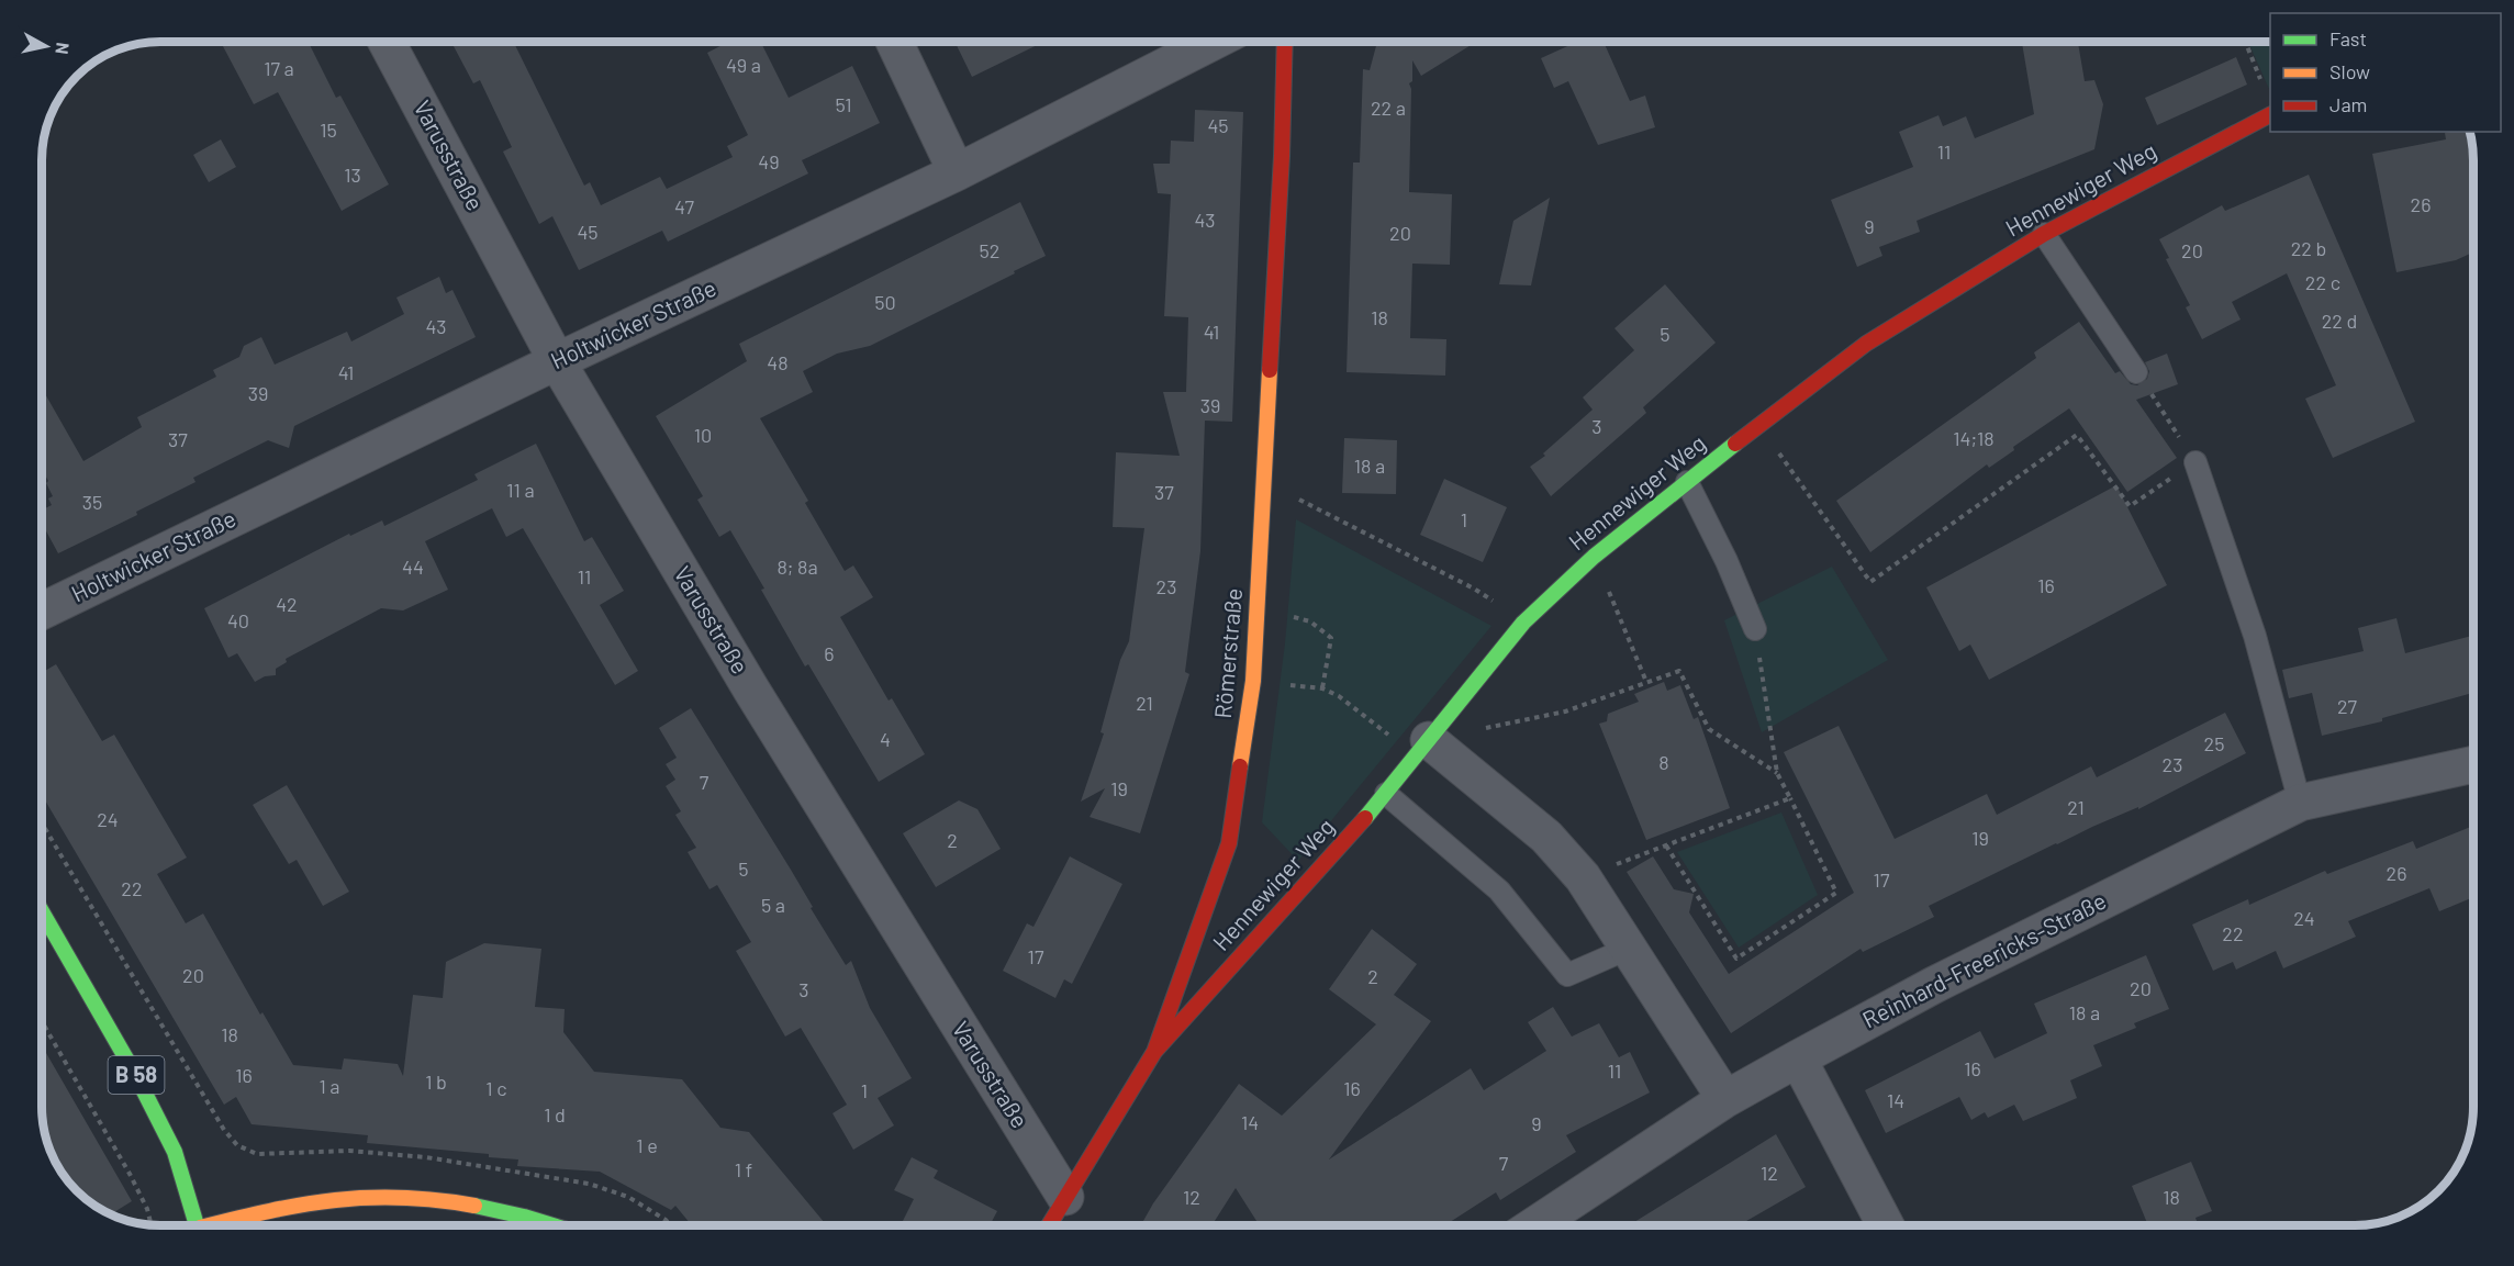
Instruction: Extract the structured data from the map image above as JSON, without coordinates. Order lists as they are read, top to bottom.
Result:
{
  "streets": {
    "street": [
      "Varusstraße",
      "Hennewiger Weg",
      "Holtwicker Straße",
      "Römerstraße",
      "Reinhard-Freericks-Straße",
      "B 58"
    ]
  },
  "crossings": [
    ["Varusstraße", "Holtwicker Straße"],
    ["Varusstraße", "Römerstraße"],
    ["Hennewiger Weg", "Römerstraße"]
  ],
  "house_numbers": [
    "49 a",
    "17 a",
    "51",
    "22 a",
    "45",
    "15",
    "11",
    "49",
    "13",
    "26",
    "47",
    "43",
    "9",
    "45",
    "20",
    "22 b",
    "52",
    "20",
    "22 c",
    "50",
    "18",
    "22 d",
    "43",
    "41",
    "5",
    "48",
    "41",
    "39",
    "39",
    "3",
    "10",
    "14;18",
    "37",
    "18 a",
    "11 a",
    "37",
    "35",
    "1",
    "44",
    "8; 8a",
    "11",
    "16",
    "23",
    "42",
    "40",
    "6",
    "21",
    "27",
    "4",
    "25",
    "8",
    "23",
    "7",
    "19",
    "21",
    "24",
    "19",
    "2",
    "5",
    "26",
    "17",
    "22",
    "5 a",
    "24",
    "22",
    "17",
    "20",
    "2",
    "20",
    "3",
    "18 a",
    "18",
    "16",
    "11",
    "16",
    "1 b",
    "1 a",
    "1 c",
    "16",
    "1",
    "14",
    "1 d",
    "14",
    "9",
    "1 e",
    "7",
    "1 f",
    "12",
    "12",
    "18"
  ],
  "legend": ["Fast", "Slow", "Jam"],
  "north": "right"
}
